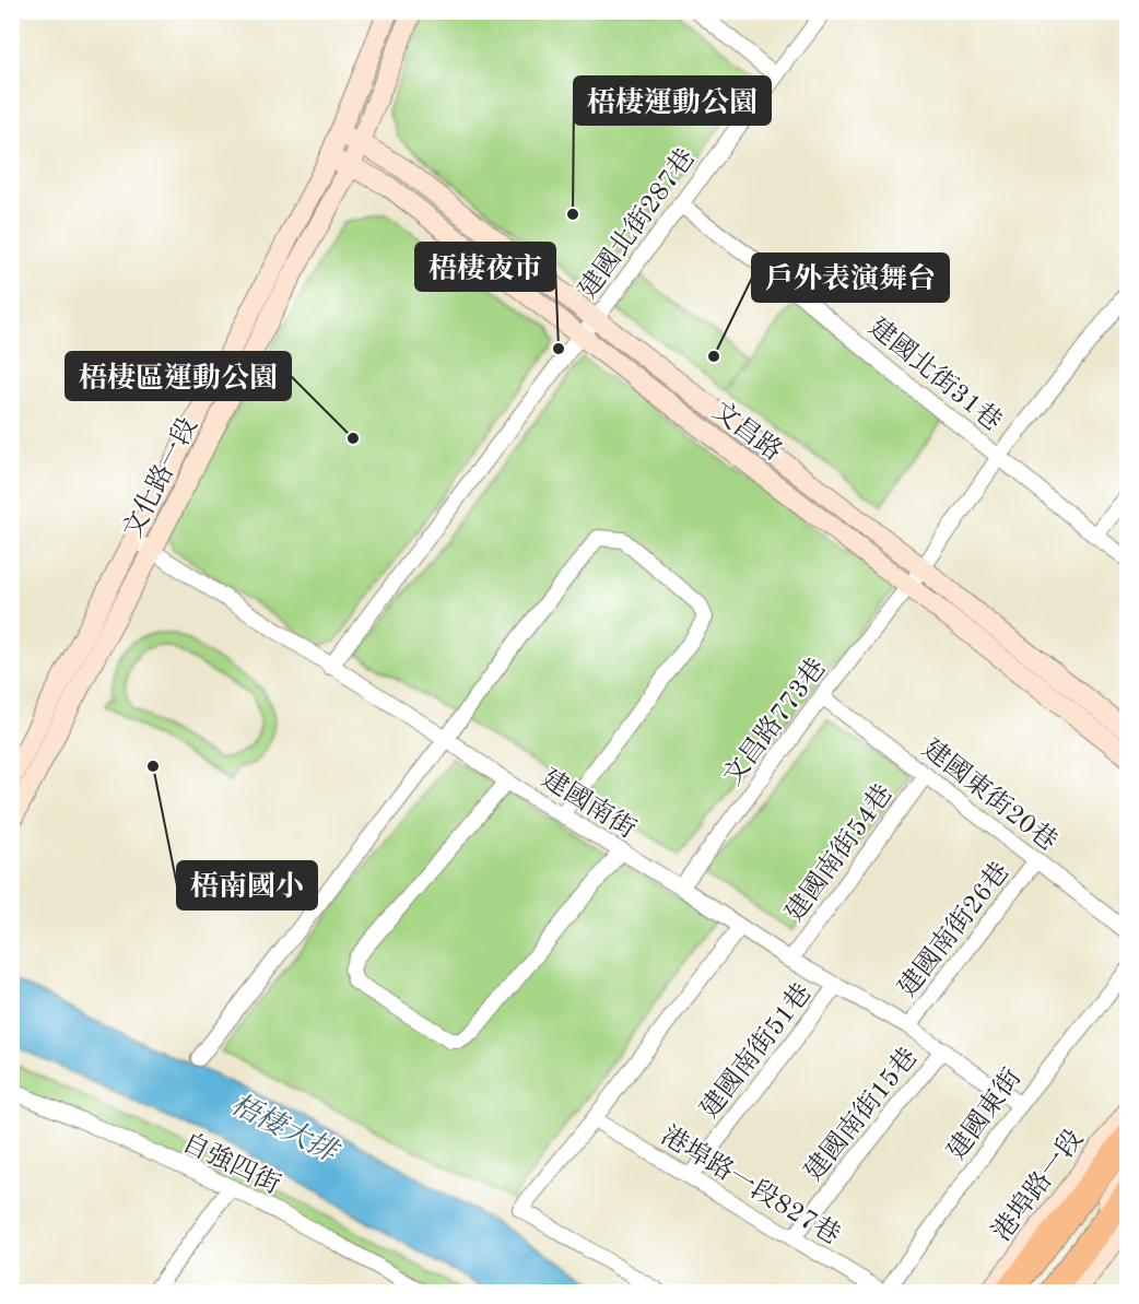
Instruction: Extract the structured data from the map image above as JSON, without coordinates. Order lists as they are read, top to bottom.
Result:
{
  "streets": {
    "street": [
      "建國北街287巷",
      "建國北街31巷",
      "文昌路",
      "文化路一段",
      "文昌路773巷",
      "建國東街20巷",
      "建國南街",
      "建國南街54巷",
      "建國南街26巷",
      "建國南街51巷",
      "建國南街15巷",
      "建國東街",
      "自強四街",
      "港埠路一段827巷",
      "港埠路一段"
    ]
  },
  "crossings": [
    ["建國北街287巷", "建國北街31巷"],
    ["建國北街287巷", "文昌路"],
    ["建國北街287巷", "建國南街"],
    ["建國北街31巷", "文昌路773巷"],
    ["文昌路", "文化路一段"],
    ["文昌路", "文昌路773巷"],
    ["文化路一段", "建國南街"],
    ["文昌路773巷", "建國東街20巷"],
    ["文昌路773巷", "建國南街"],
    ["建國東街20巷", "建國南街54巷"],
    ["建國東街20巷", "建國南街26巷"],
    ["建國南街", "建國南街54巷"],
    ["建國南街", "建國南街26巷"],
    ["建國南街", "建國南街51巷"],
    ["建國南街", "建國南街15巷"],
    ["建國南街", "建國東街"],
    ["建國南街51巷", "港埠路一段827巷"],
    ["建國南街15巷", "港埠路一段827巷"],
    ["建國東街", "港埠路一段827巷"]
  ],
  "water": ["梧棲大排"],
  "places": [
    "梧棲運動公園",
    "梧棲夜市",
    "戶外表演舞台",
    "梧棲區運動公園",
    "梧南國小"
  ]
}
